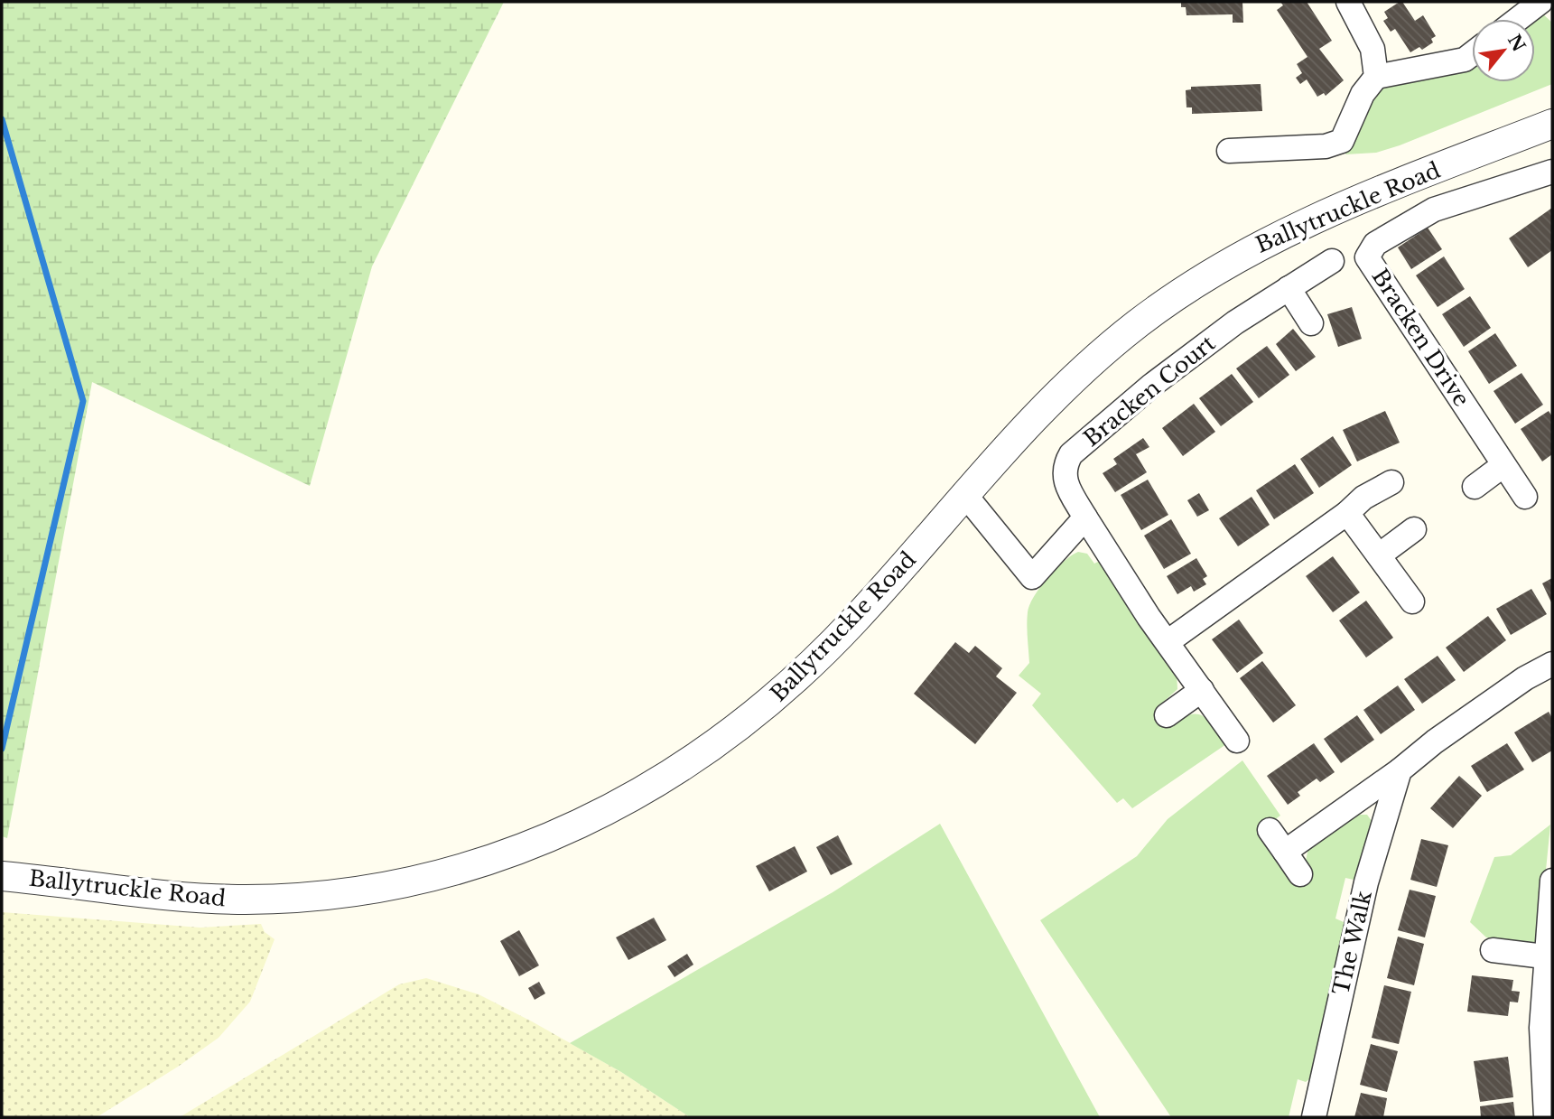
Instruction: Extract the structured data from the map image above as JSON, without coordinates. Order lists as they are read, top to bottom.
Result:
{
  "streets": {
    "street": [
      "Ballytruckle Road",
      "Bracken Drive",
      "Bracken Court",
      "The Walk"
    ]
  },
  "north": "top right"
}
